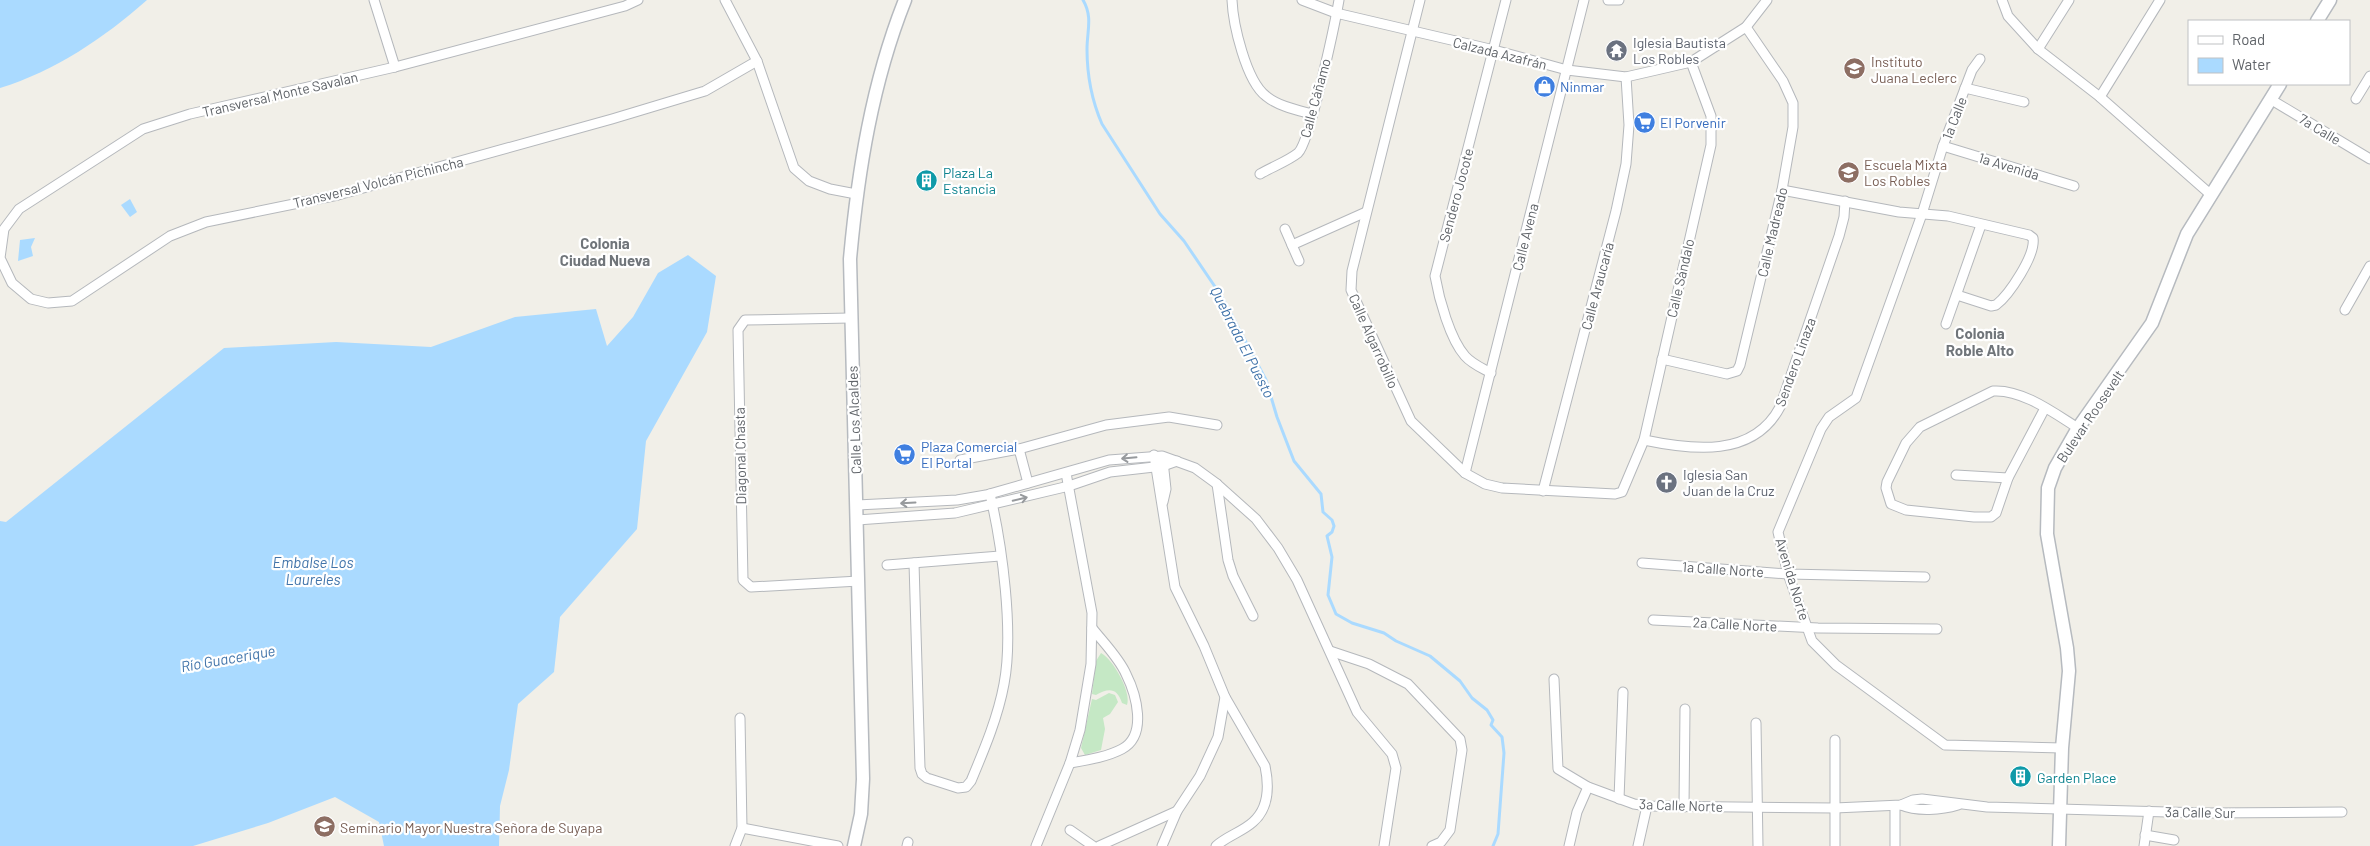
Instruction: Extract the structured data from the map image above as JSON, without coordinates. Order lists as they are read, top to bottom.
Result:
{
  "streets": {
    "main road": ["Bulevar Roosevelt", "Calle Los Alcaldes"],
    "street": [
      "Calzada Azafrán",
      "Transversal Monte Savalan",
      "Calle Cáñamo",
      "1a Calle",
      "7a Calle",
      "1a Avenida",
      "Transversal Volcán Pichincha",
      "Sendero Jocote",
      "Calle Madreado",
      "Calle Avena",
      "Calle Sándalo",
      "Calle Araucaría",
      "Calle Algarrobillo",
      "Sendero Linaza",
      "Diagonal Chasta",
      "1a Calle Norte",
      "Avenida Norte",
      "2a Calle Norte",
      "3a Calle Norte",
      "3a Calle Sur"
    ]
  },
  "crossings": [
    ["Calzada Azafrán", "Calle Cáñamo"],
    ["Calzada Azafrán", "Sendero Jocote"],
    ["Calzada Azafrán", "Calle Madreado"],
    ["Calzada Azafrán", "Calle Avena"],
    ["Calzada Azafrán", "Calle Sándalo"],
    ["Calzada Azafrán", "Calle Araucaría"],
    ["Calzada Azafrán", "Calle Algarrobillo"],
    ["Transversal Monte Savalan", "Transversal Volcán Pichincha"],
    ["1a Calle", "1a Avenida"],
    ["1a Calle", "Avenida Norte"],
    ["7a Calle", "Bulevar Roosevelt"],
    ["Sendero Jocote", "Calle Avena"],
    ["Calle Madreado", "Calle Sándalo"],
    ["Calle Avena", "Calle Algarrobillo"],
    ["Calle Sándalo", "Calle Algarrobillo"],
    ["Calle Sándalo", "Sendero Linaza"],
    ["Calle Araucaría", "Calle Algarrobillo"],
    ["Bulevar Roosevelt", "Avenida Norte"],
    ["Bulevar Roosevelt", "3a Calle Norte"],
    ["Bulevar Roosevelt", "3a Calle Sur"],
    ["Calle Los Alcaldes", "Diagonal Chasta"],
    ["1a Calle Norte", "Avenida Norte"],
    ["Avenida Norte", "2a Calle Norte"],
    ["3a Calle Norte", "3a Calle Sur"]
  ],
  "districts": ["Colonia Ciudad Nueva", "Colonia Roble Alto"],
  "water": ["Quebrada El Puesto", "Embalse Los Laureles", "Río Guacerique"],
  "places": {
    "temple": ["Iglesia Bautista Los Robles"],
    "school or university": ["Instituto Juana Leclerc", "Escuela Mixta Los Robles", "Seminario Mayor Nuestra Señora de Suyapa"],
    "shop": ["Ninmar"],
    "supermarket": ["El Porvenir", "Plaza Comercial El Portal"],
    "building": ["Plaza La Estancia", "Garden Place"],
    "church": ["Iglesia San Juan de la Cruz"]
  },
  "legend": ["Road", "Water"]
}
